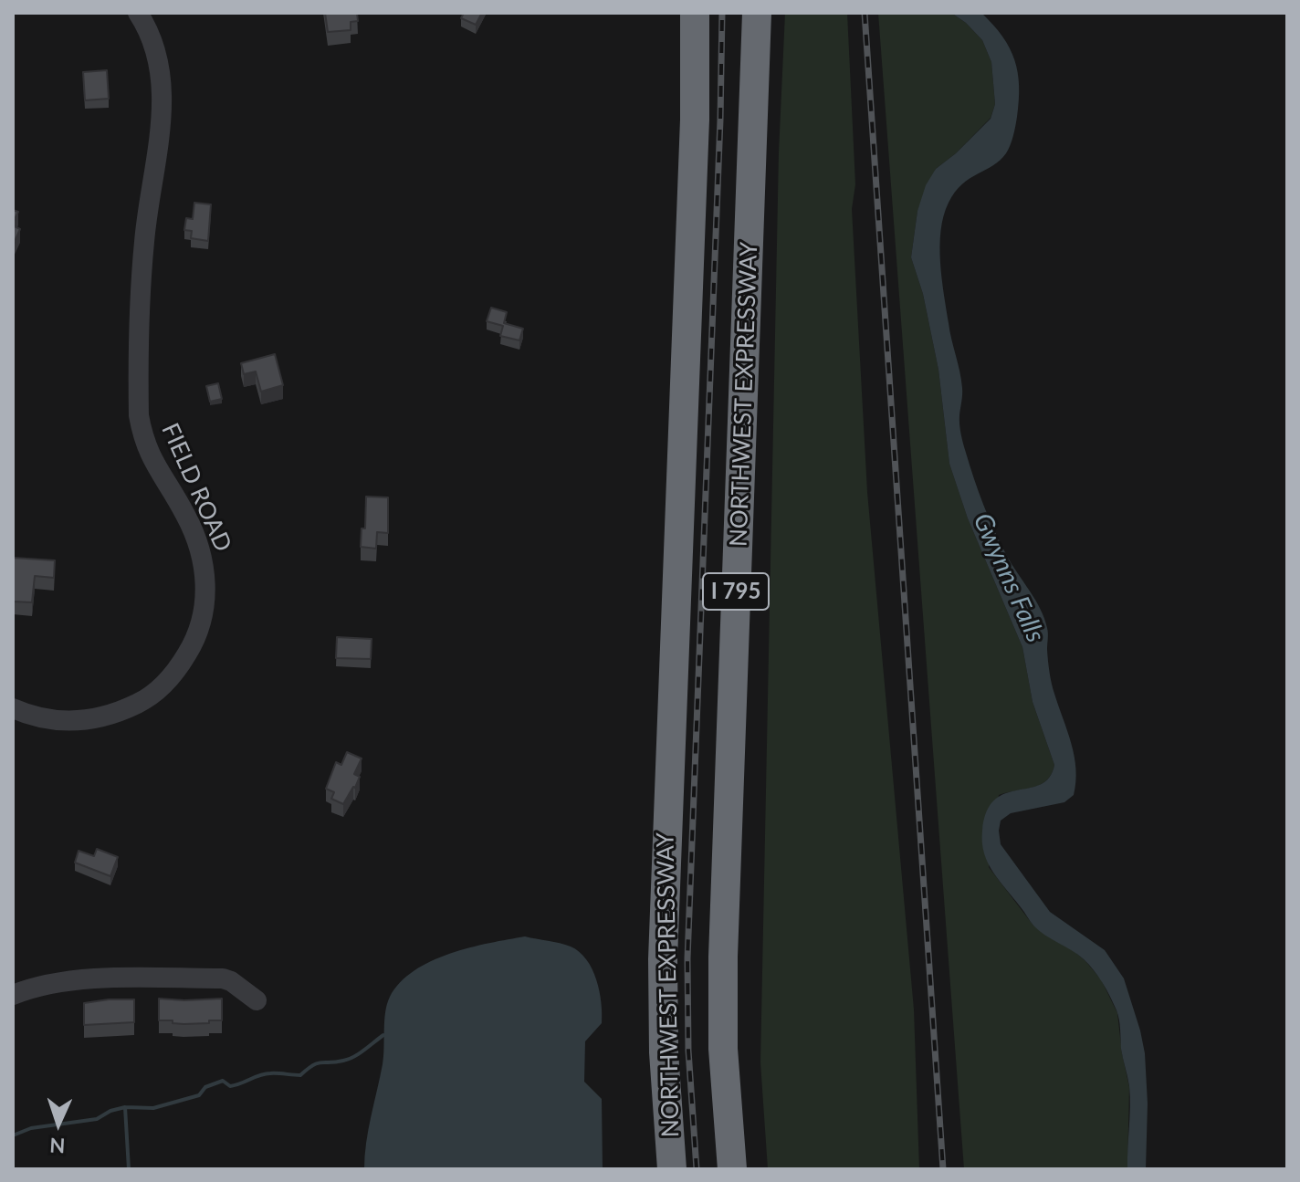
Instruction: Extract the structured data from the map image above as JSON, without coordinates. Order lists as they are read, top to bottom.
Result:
{
  "streets": {
    "highway": ["NORTHWEST EXPRESSWAY", "I 795"],
    "street": ["FIELD ROAD"]
  },
  "water": ["Gwynns Falls"],
  "north": "bottom"
}
